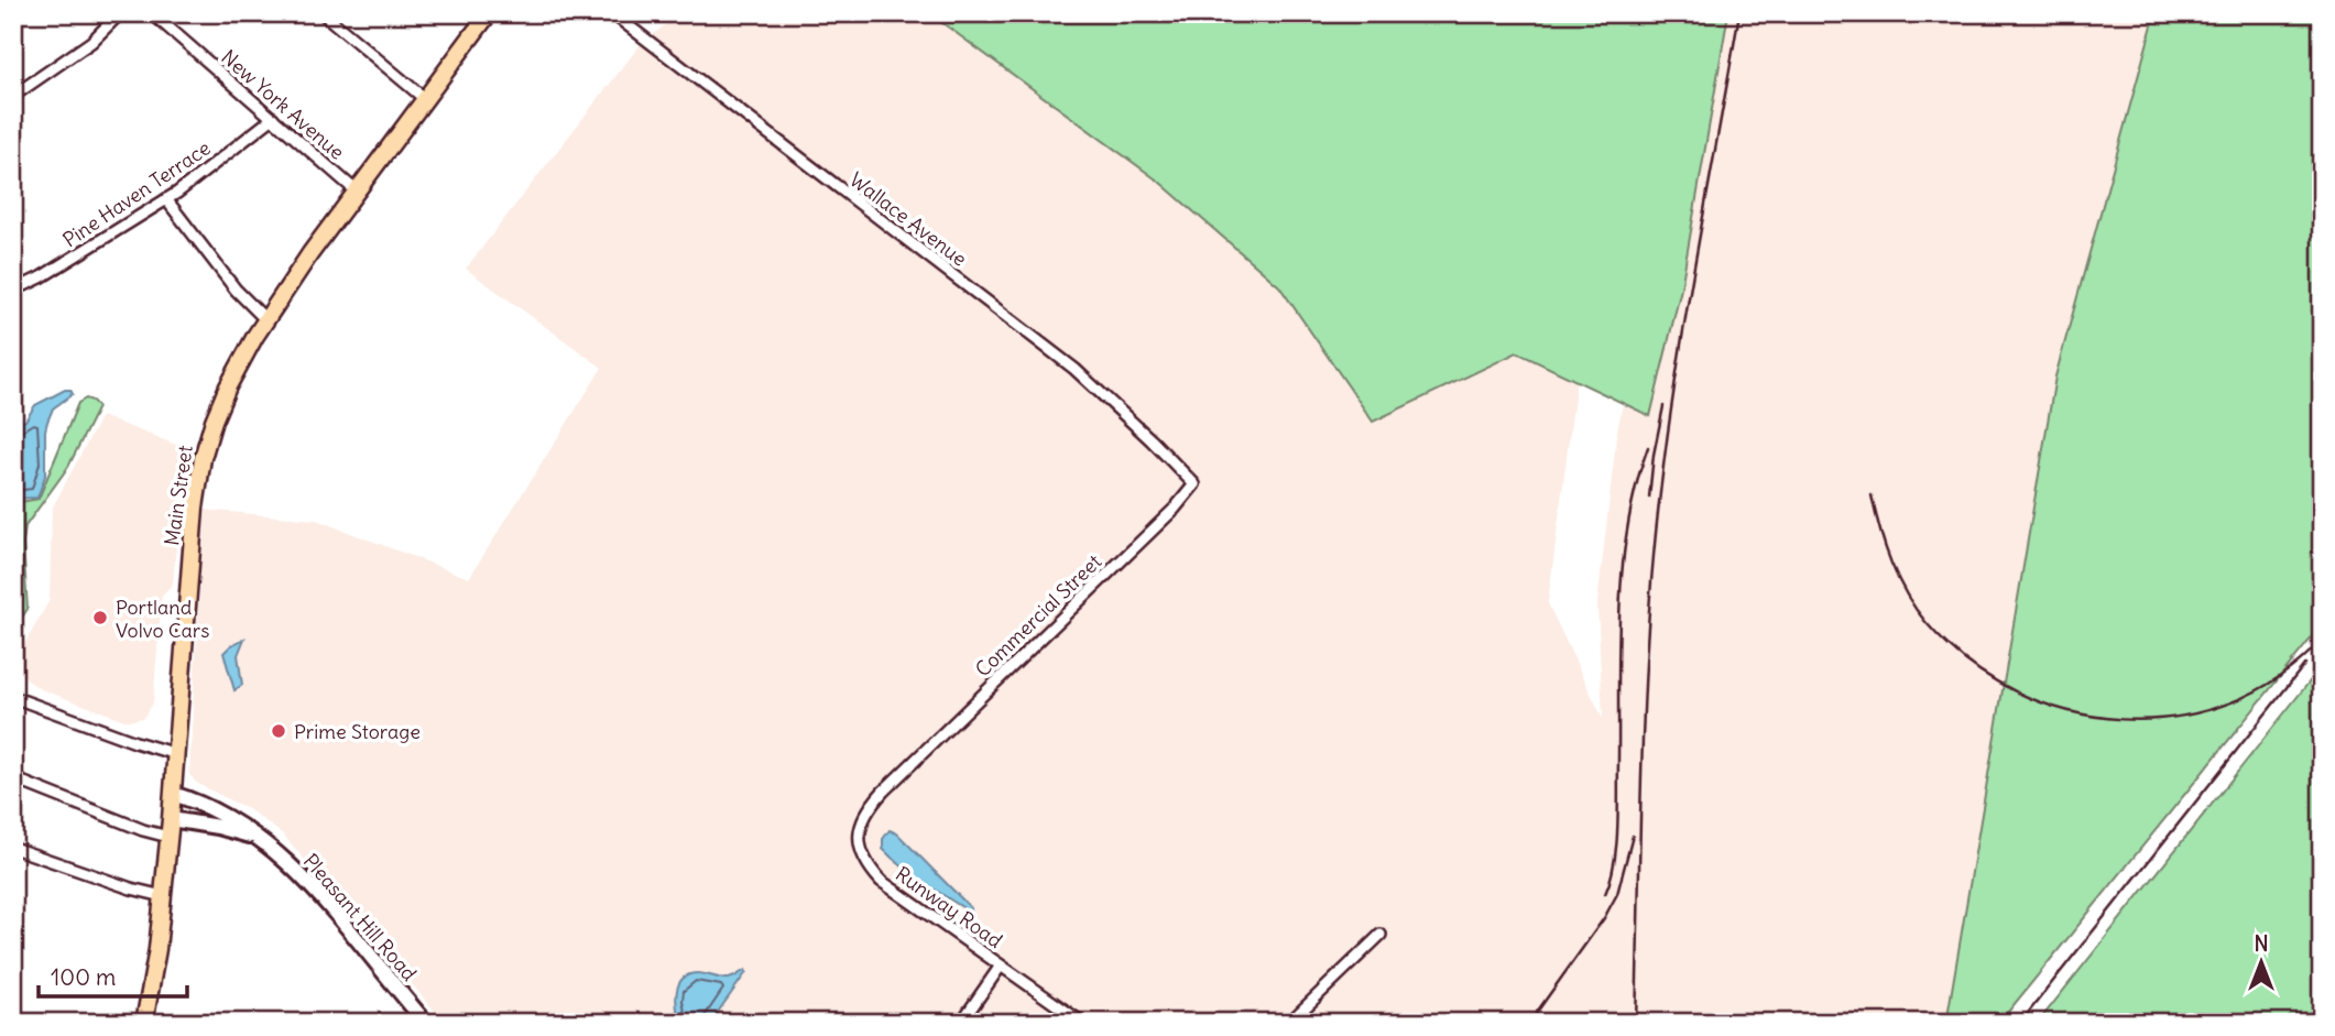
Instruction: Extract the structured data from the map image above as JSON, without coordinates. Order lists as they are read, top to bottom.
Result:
{
  "streets": {
    "main road": ["Main Street"],
    "street": [
      "New York Avenue",
      "Pine Haven Terrace",
      "Wallace Avenue",
      "Commercial Street",
      "Runway Road",
      "Pleasant Hill Road"
    ]
  },
  "crossings": [
    ["New York Avenue", "Pine Haven Terrace"],
    ["New York Avenue", "Main Street"],
    ["Wallace Avenue", "Commercial Street"],
    ["Main Street", "Pleasant Hill Road"],
    ["Commercial Street", "Runway Road"]
  ],
  "places": ["Portland Volvo Cars", "Prime Storage"],
  "scale_bar": "100 m",
  "north": "top"
}
